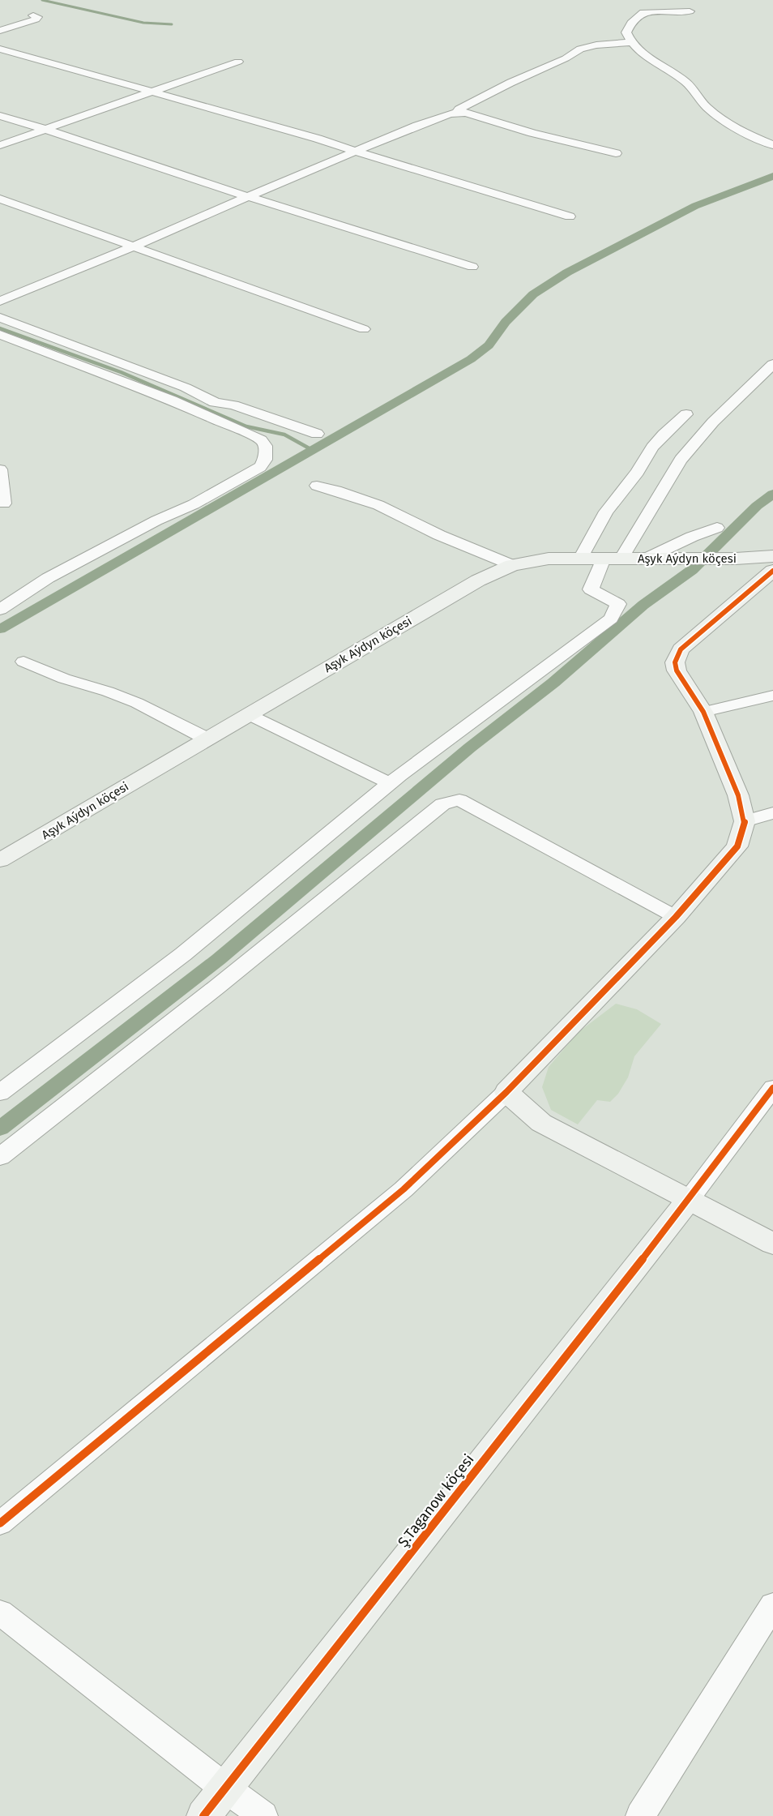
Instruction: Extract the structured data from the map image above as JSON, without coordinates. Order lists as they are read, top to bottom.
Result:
{
  "streets": {
    "street": ["Aşyk Aýdyn köçesi", "Ş.Taganow köçesi"]
  }
}
